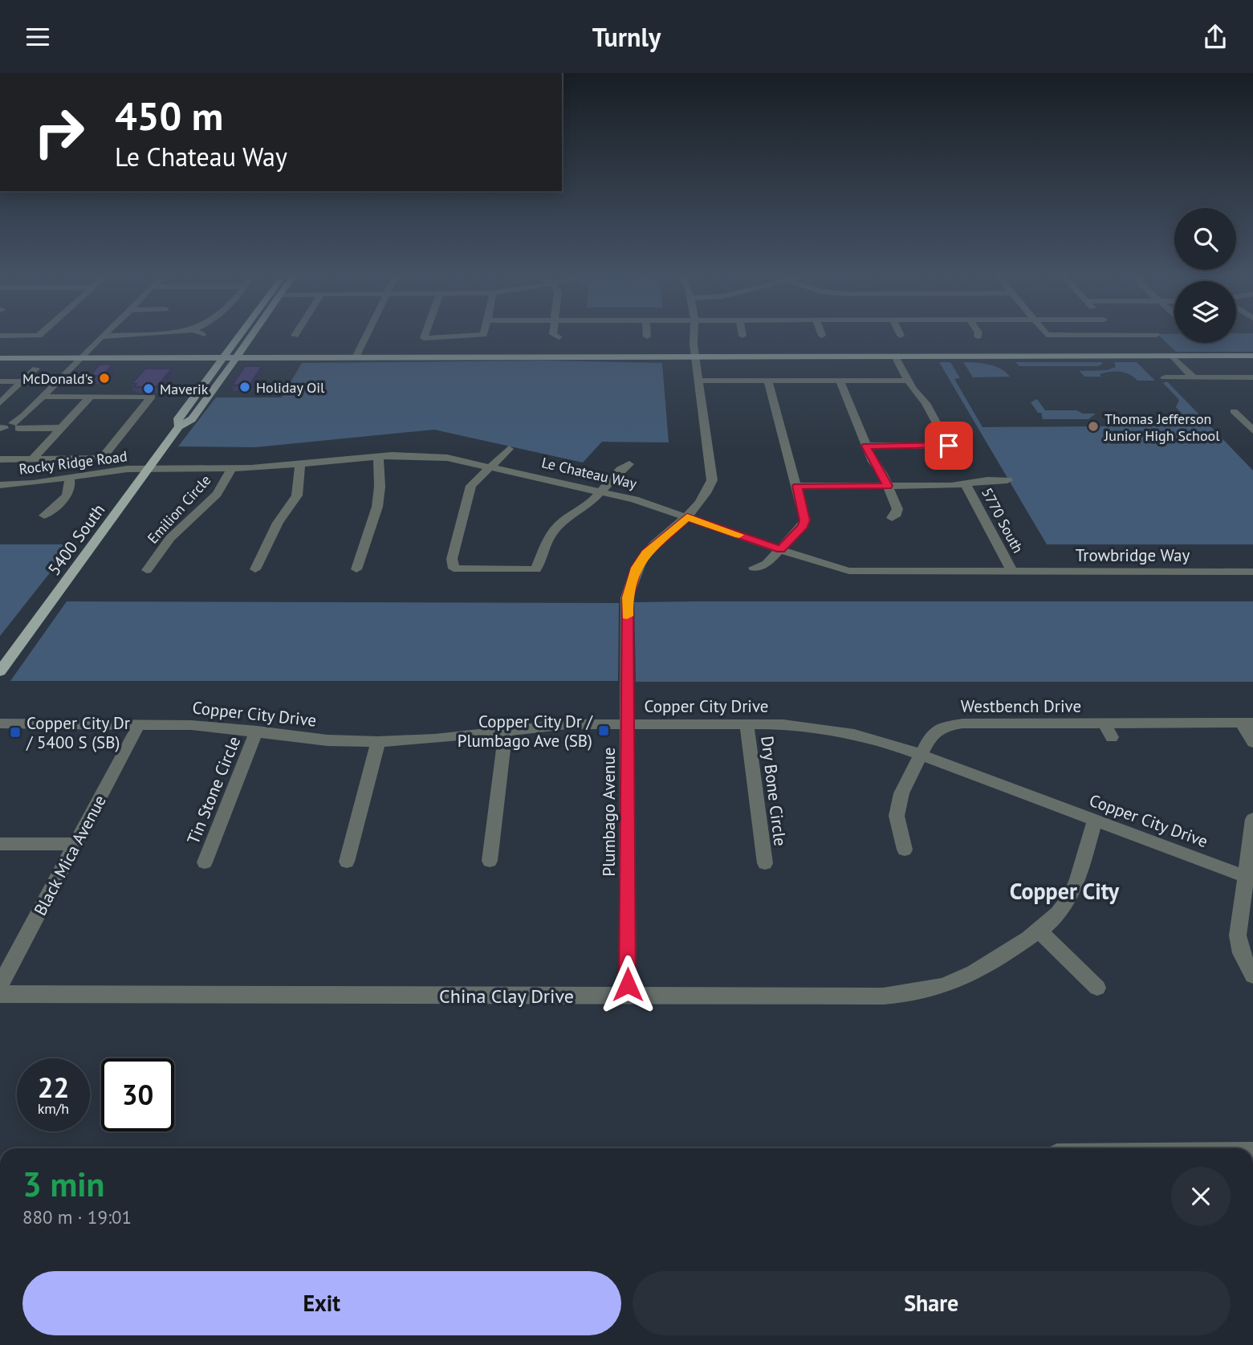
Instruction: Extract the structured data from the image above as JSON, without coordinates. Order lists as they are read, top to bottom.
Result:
{
  "streets": {
    "main road": ["5400 South"],
    "street": [
      "Rocky Ridge Road",
      "Le Chateau Way",
      "Emilion Circle",
      "5770 South",
      "Trowbridge Way",
      "Copper City Drive",
      "Westbench Drive",
      "Tin Stone Circle",
      "Dry Bone Circle",
      "Plumbago Avenue",
      "Black Mica Avenue",
      "China Clay Drive"
    ]
  },
  "crossings": [
    ["Rocky Ridge Road", "Le Chateau Way"],
    ["Rocky Ridge Road", "5400 South"],
    ["Le Chateau Way", "Emilion Circle"],
    ["Le Chateau Way", "5770 South"],
    ["Le Chateau Way", "5400 South"],
    ["Le Chateau Way", "Trowbridge Way"],
    ["Le Chateau Way", "Plumbago Avenue"],
    ["5770 South", "Trowbridge Way"],
    ["Copper City Drive", "Westbench Drive"],
    ["Copper City Drive", "Tin Stone Circle"],
    ["Copper City Drive", "Dry Bone Circle"],
    ["Copper City Drive", "Plumbago Avenue"],
    ["Copper City Drive", "Black Mica Avenue"],
    ["Copper City Drive", "China Clay Drive"],
    ["Plumbago Avenue", "China Clay Drive"]
  ],
  "districts": ["Copper City"],
  "places": {
    "other": [
      "McDonald's",
      "Holiday Oil",
      "Maverik",
      "Thomas Jefferson Junior High School"
    ],
    "transit": ["Copper City Dr / Plumbago Ave (SB)", "Copper City Dr / 5400 S (SB)"]
  },
  "page": {
    "header": "Turnly",
    "turn": ["450 m", "Le Chateau Way"],
    "speed": "22 km/h",
    "limit": "30",
    "heading": ["3 min", "880 m · 19:01"],
    "buttons": ["Exit", "Share"]
  }
}
